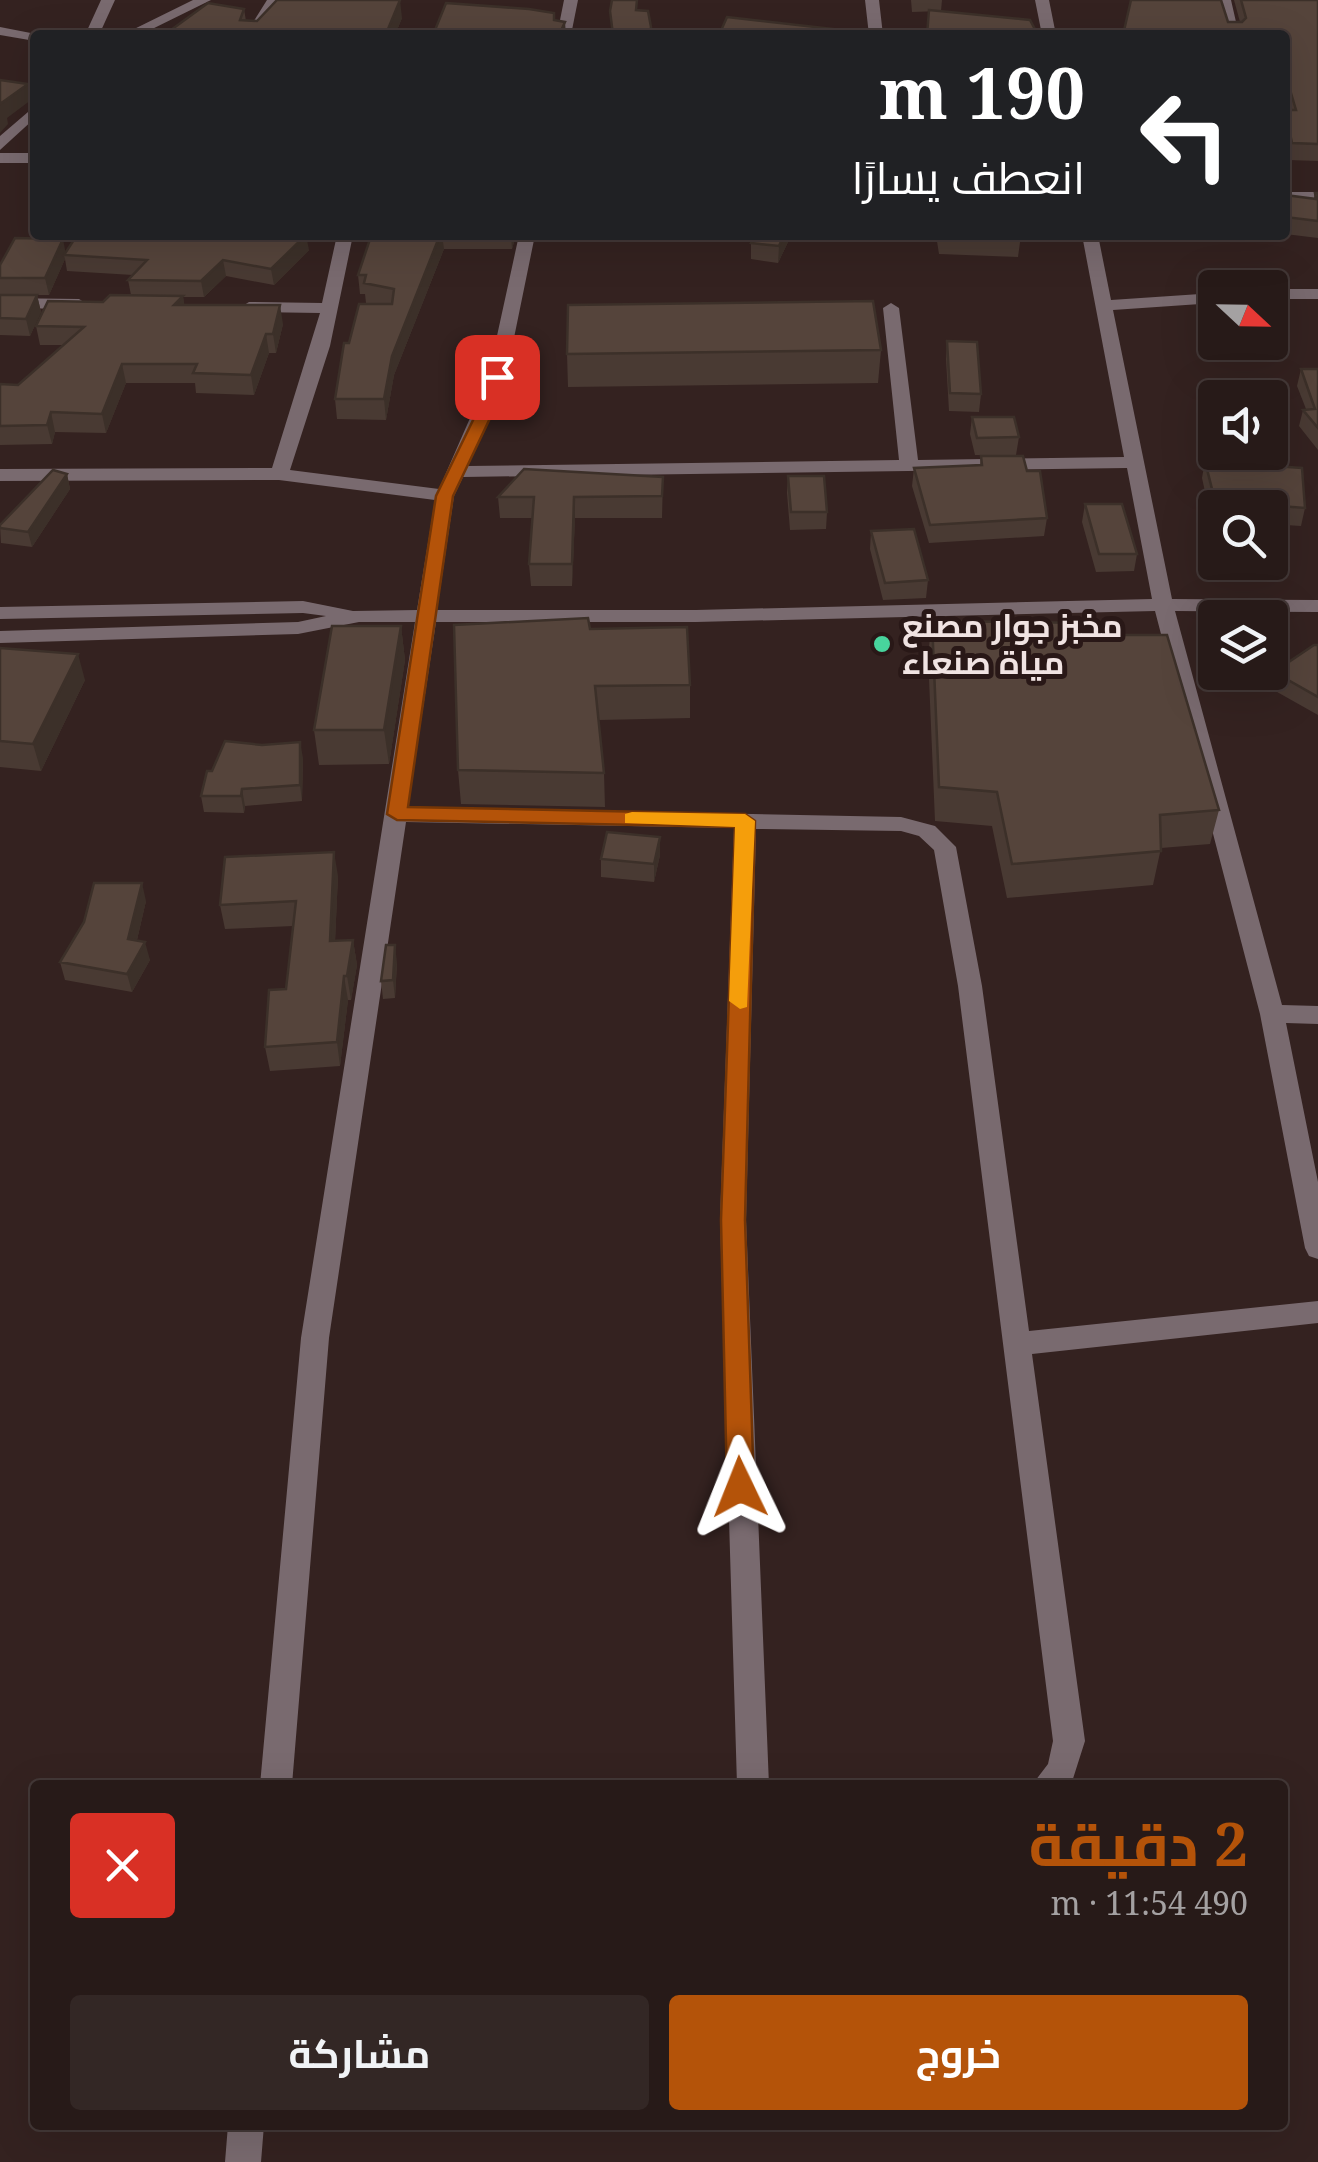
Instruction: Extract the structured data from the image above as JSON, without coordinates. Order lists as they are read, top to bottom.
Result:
{
  "places": ["مخبز جوار مصنع مياة صنعاء"],
  "north": "right",
  "page": {
    "turn": ["190 m", "انعطف يسارًا"],
    "heading": ["2 دقيقة", "490 m · 11:54"],
    "buttons": ["خروج", "مشاركة"]
  }
}
